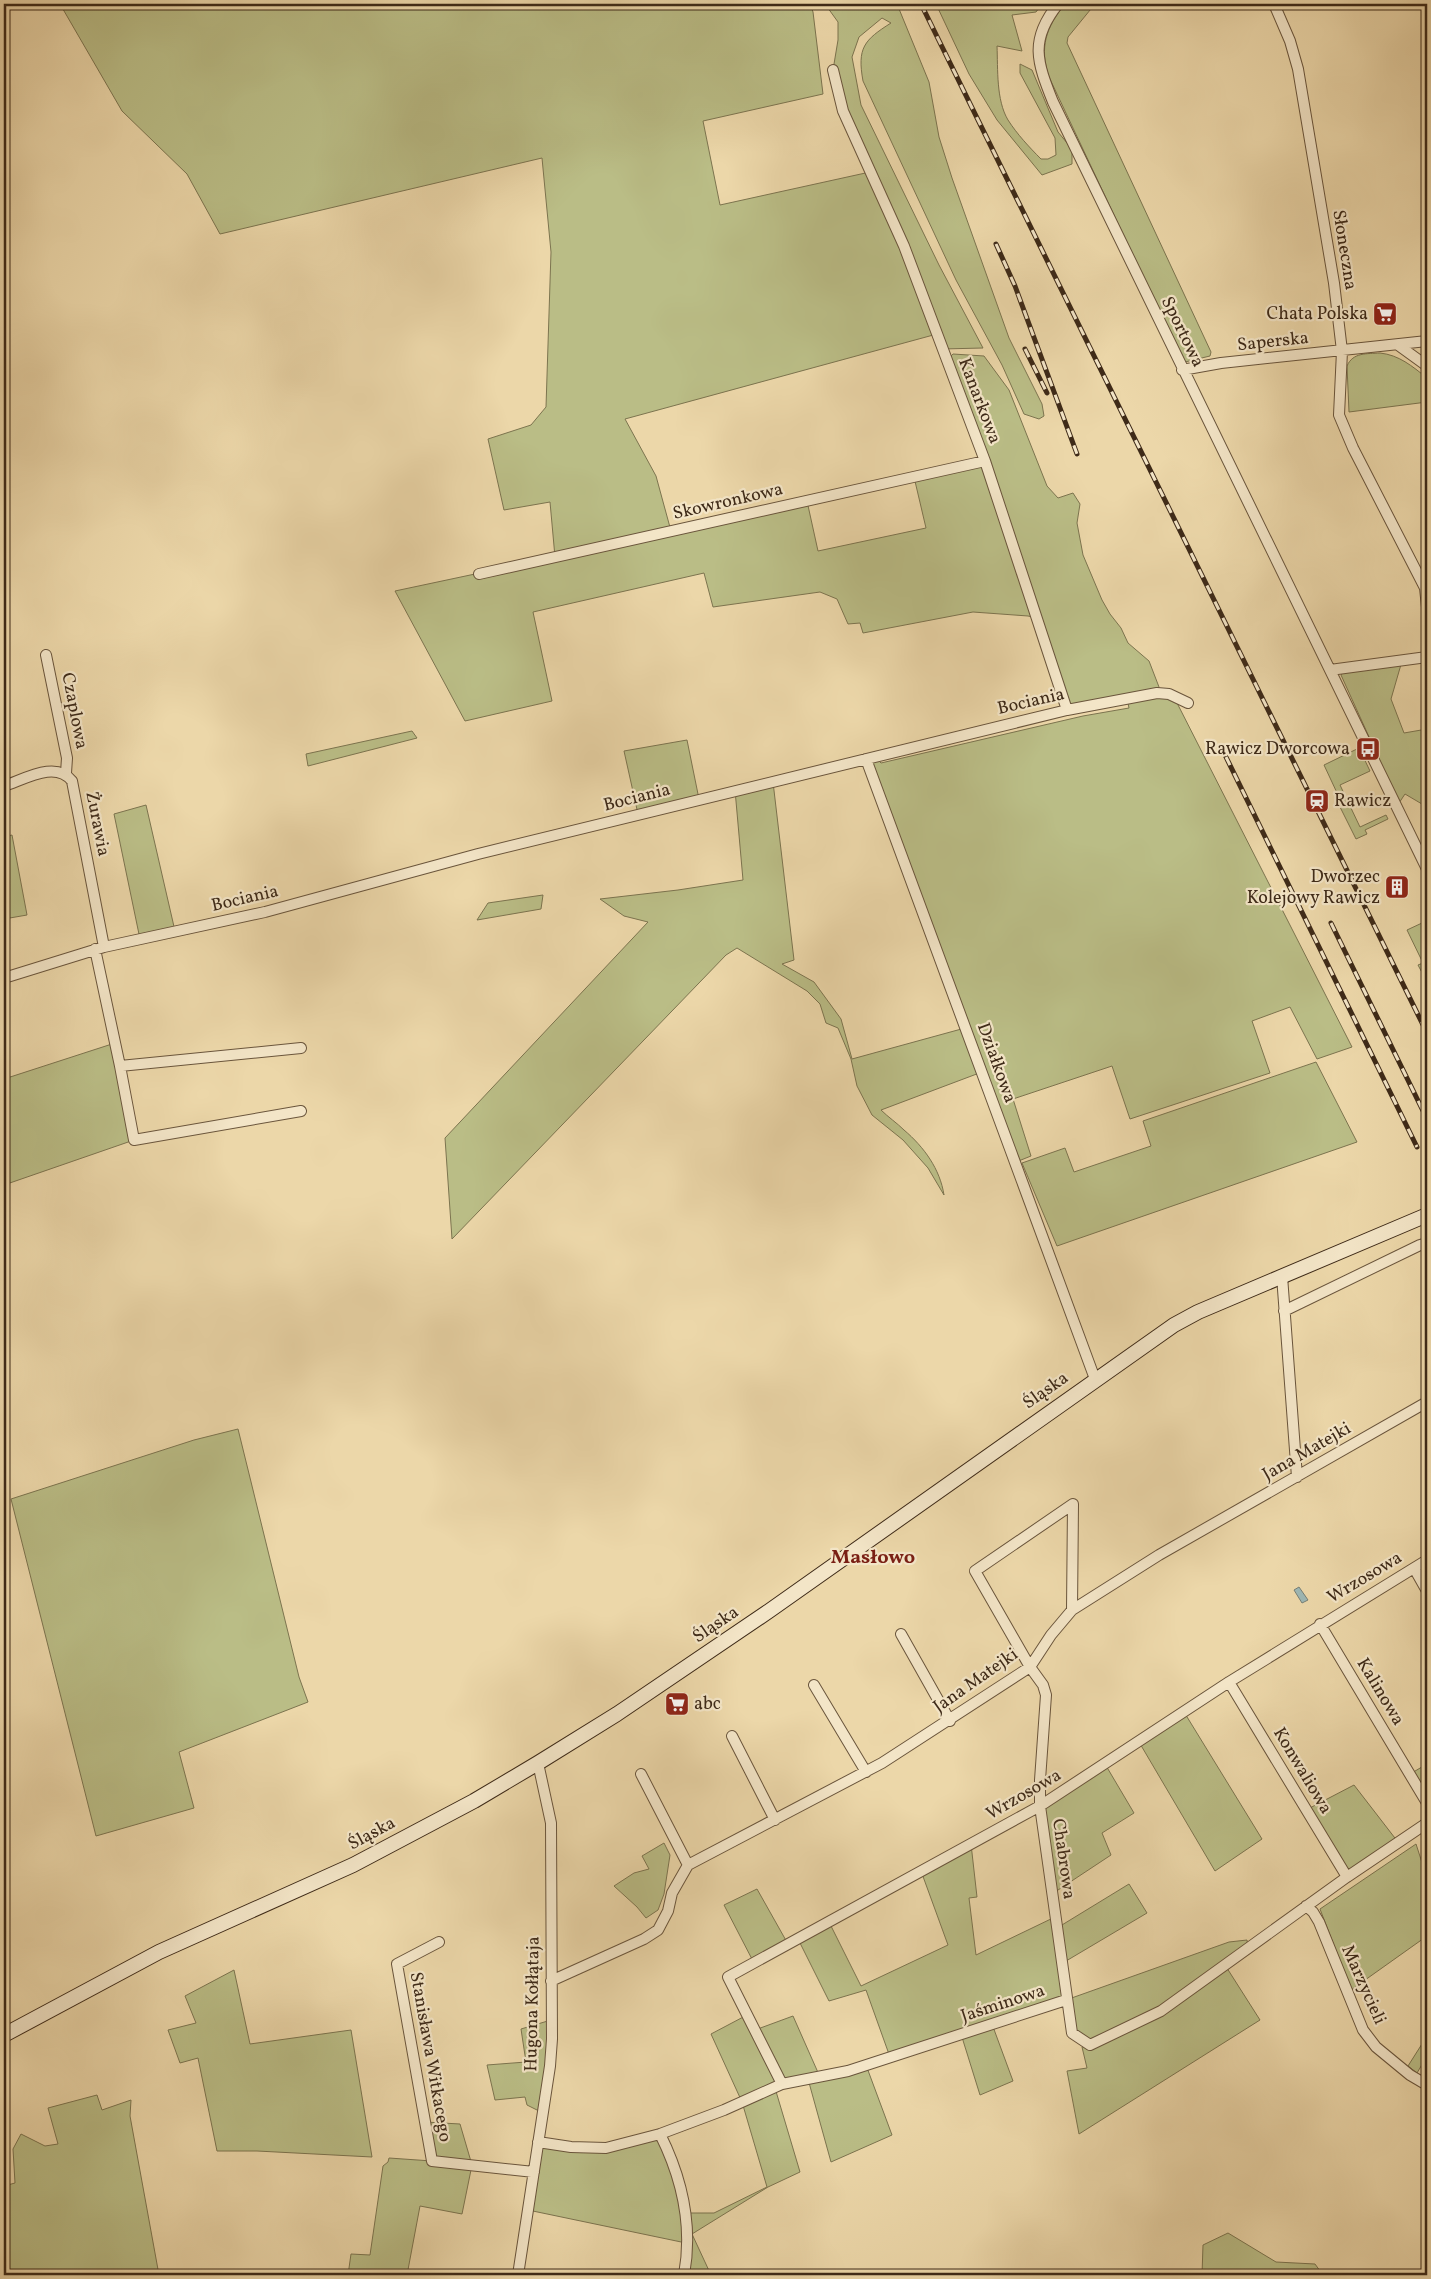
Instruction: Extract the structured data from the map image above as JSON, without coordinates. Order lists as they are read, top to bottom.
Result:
{
  "streets": {
    "street": [
      "Słoneczna",
      "Sportowa",
      "Saperska",
      "Kanarkowa",
      "Skowronkowa",
      "Bociania",
      "Czaplowa",
      "Żurawia",
      "Działkowa",
      "Śląska",
      "Jana Matejki",
      "Wrzosowa",
      "Kalinowa",
      "Konwaliowa",
      "Chabrowa",
      "Marzycieli",
      "Hugona Kołłątaja",
      "Jaśminowa",
      "Stanisława Witkacego"
    ]
  },
  "crossings": [
    ["Słoneczna", "Saperska"],
    ["Sportowa", "Saperska"],
    ["Kanarkowa", "Skowronkowa"],
    ["Kanarkowa", "Bociania"],
    ["Bociania", "Żurawia"],
    ["Bociania", "Działkowa"],
    ["Czaplowa", "Żurawia"],
    ["Działkowa", "Śląska"],
    ["Śląska", "Hugona Kołłątaja"],
    ["Jana Matejki", "Chabrowa"],
    ["Wrzosowa", "Kalinowa"],
    ["Wrzosowa", "Konwaliowa"],
    ["Wrzosowa", "Chabrowa"],
    ["Wrzosowa", "Jaśminowa"],
    ["Konwaliowa", "Jaśminowa"],
    ["Chabrowa", "Jaśminowa"],
    ["Marzycieli", "Jaśminowa"],
    ["Hugona Kołłątaja", "Jaśminowa"],
    ["Hugona Kołłątaja", "Stanisława Witkacego"]
  ],
  "districts": ["Masłowo"],
  "places": {
    "supermarket": ["Chata Polska", "abc"],
    "bus stop": ["Rawicz Dworcowa"],
    "station": ["Rawicz"],
    "building": ["Dworzec Kolejowy Rawicz"]
  }
}
